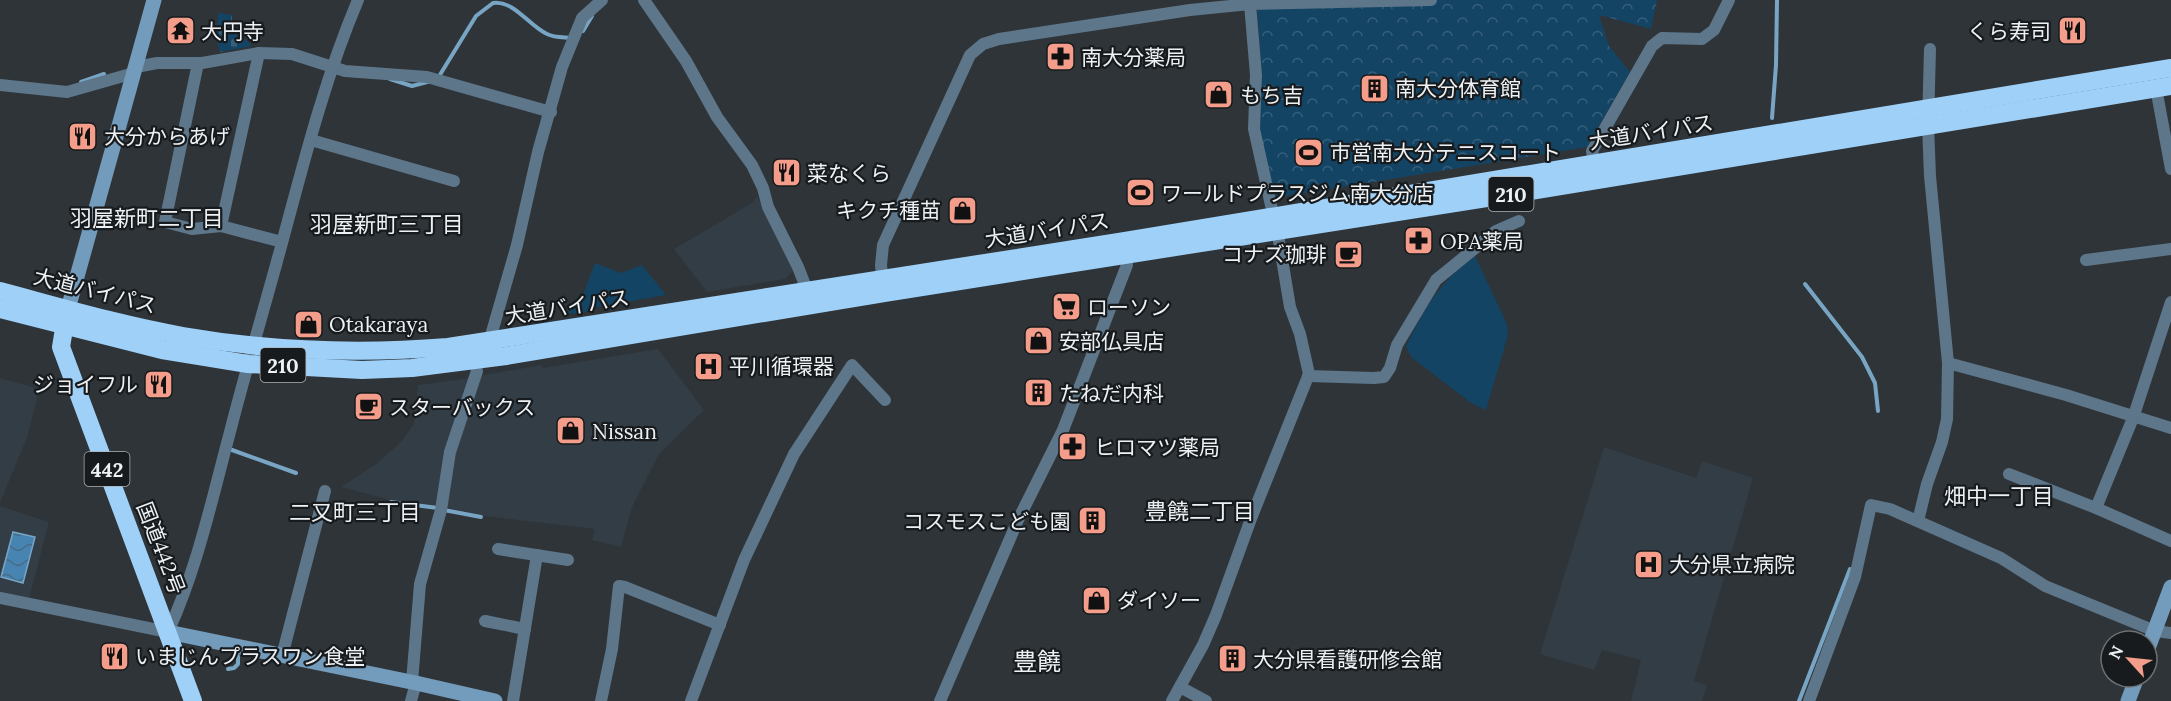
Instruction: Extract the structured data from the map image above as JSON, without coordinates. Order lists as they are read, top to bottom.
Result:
{
  "streets": {
    "highway": [
      "大道バイパス",
      "210",
      "442",
      "国道442号"
    ]
  },
  "crossings": [
    ["大道バイパス", "国道442号"]
  ],
  "districts": [
    "羽屋新町二丁目",
    "羽屋新町三丁目",
    "畑中一丁目",
    "豊饒二丁目",
    "二又町三丁目",
    "豊饒"
  ],
  "places": {
    "temple": ["大円寺"],
    "restaurant": [
      "くら寿司",
      "大分からあげ",
      "菜なくら",
      "ジョイフル",
      "いまじんプラスワン食堂"
    ],
    "pharmacy": ["南大分薬局", "OPA薬局", "ヒロマツ薬局"],
    "building": [
      "南大分体育館",
      "たねだ内科",
      "コスモスこども園",
      "大分県看護研修会館"
    ],
    "shop": [
      "もち吉",
      "キクチ種苗",
      "Otakaraya",
      "安部仏具店",
      "Nissan",
      "ダイソー"
    ],
    "sports": ["市営南大分テニスコート", "ワールドプラスジム南大分店"],
    "cafe": ["コナズ珈琲", "スターバックス"],
    "supermarket": ["ローソン"],
    "hospital": ["平川循環器", "大分県立病院"]
  },
  "north": "top left"
}
